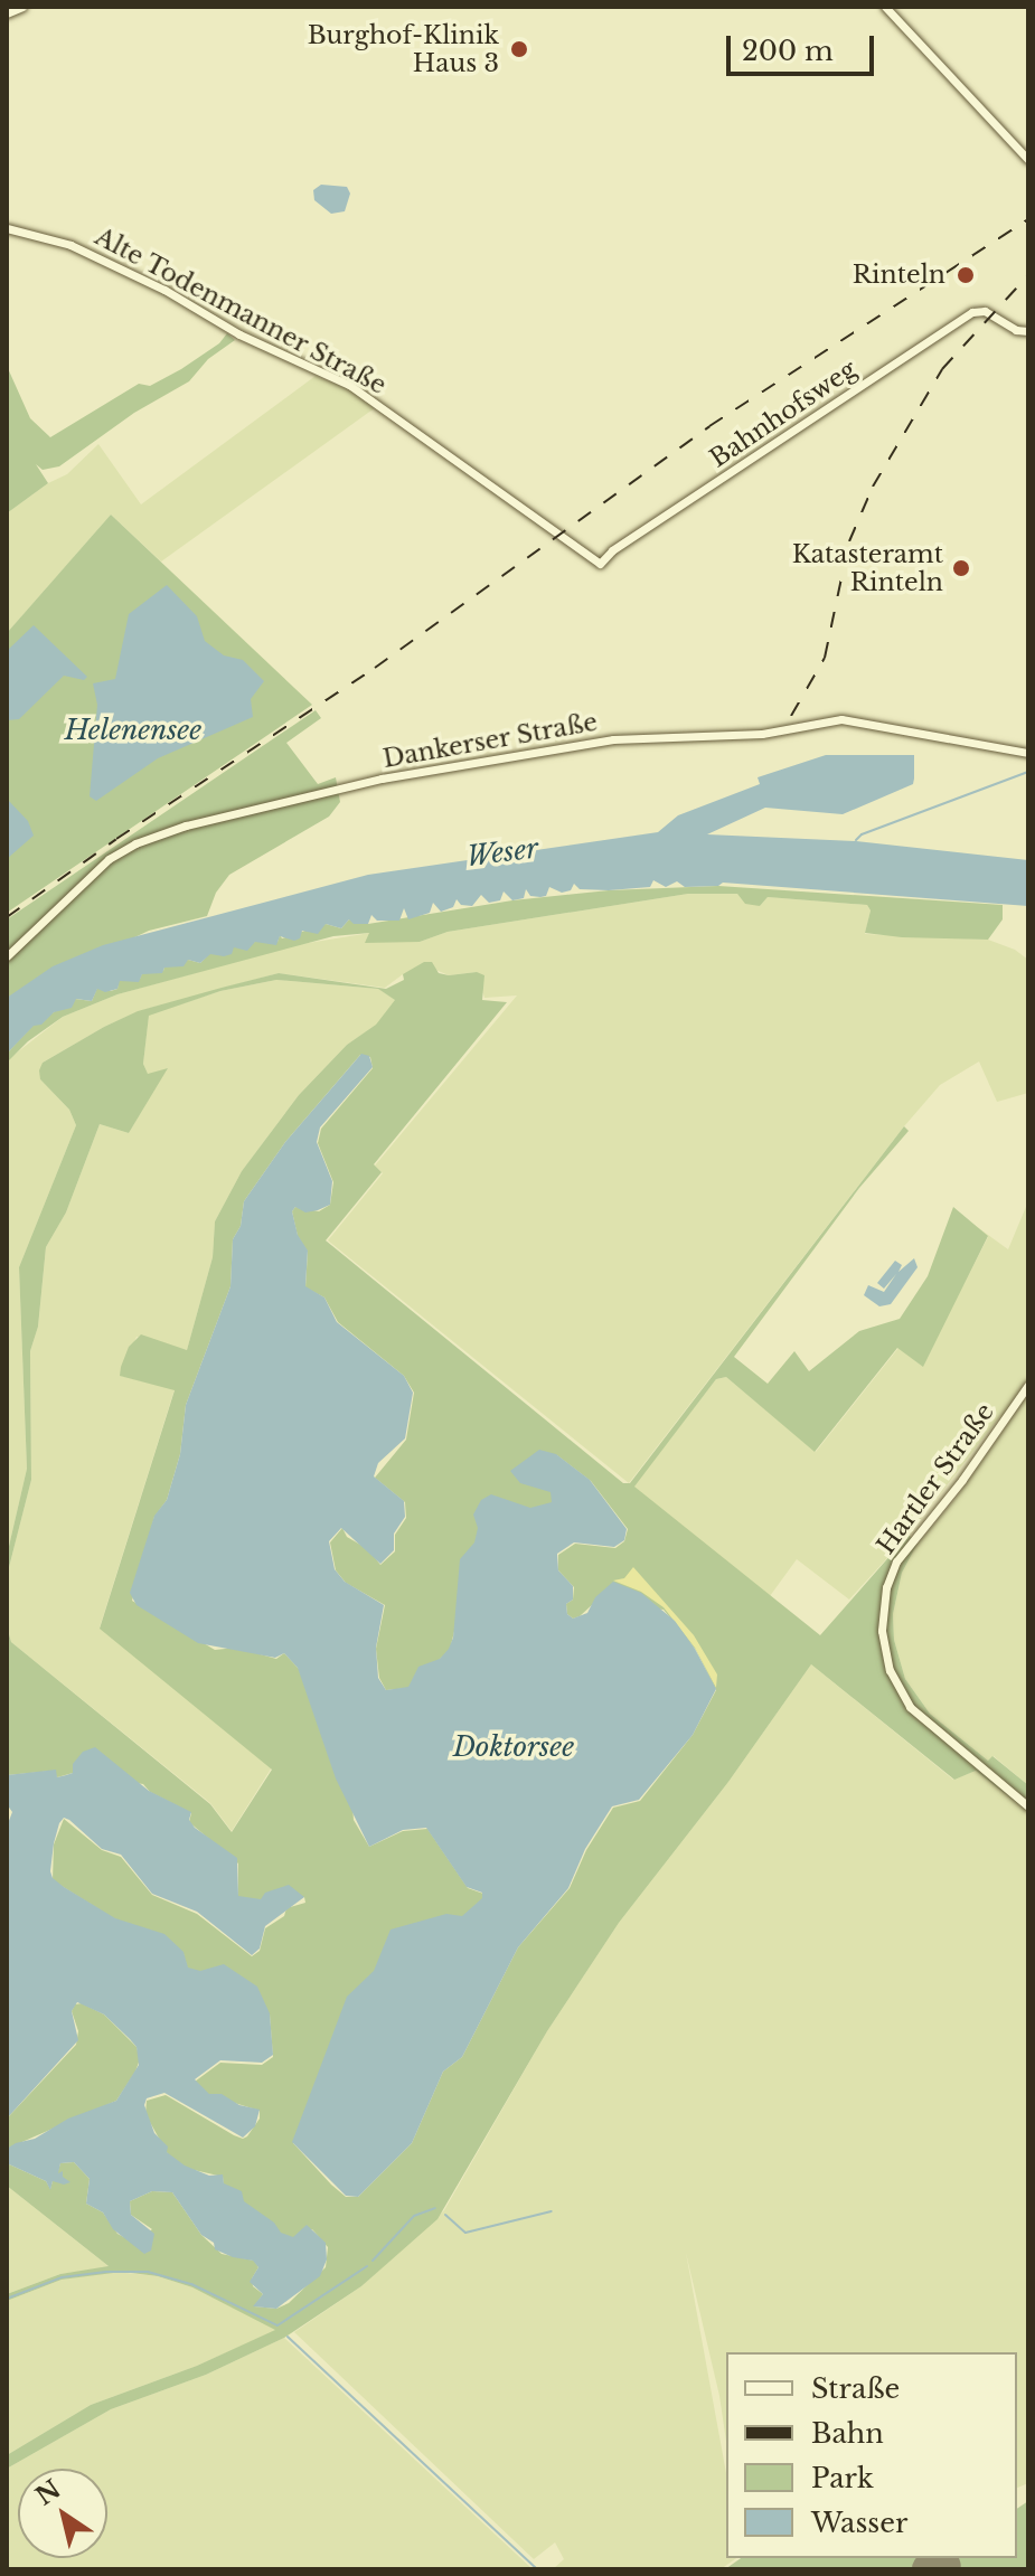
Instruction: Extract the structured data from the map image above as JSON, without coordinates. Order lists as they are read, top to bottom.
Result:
{
  "streets": {
    "main road": [
      "Alte Todenmanner Straße",
      "Bahnhofsweg",
      "Dankerser Straße",
      "Hartler Straße"
    ]
  },
  "crossings": [
    ["Alte Todenmanner Straße", "Bahnhofsweg"]
  ],
  "water": ["Helenensee", "Weser", "Doktorsee"],
  "places": ["Burghof-Klinik Haus 3", "Rinteln", "Katasteramt Rinteln"],
  "legend": [
    "Straße",
    "Bahn",
    "Park",
    "Wasser"
  ],
  "scale_bar": "200 m",
  "north": "top left"
}
